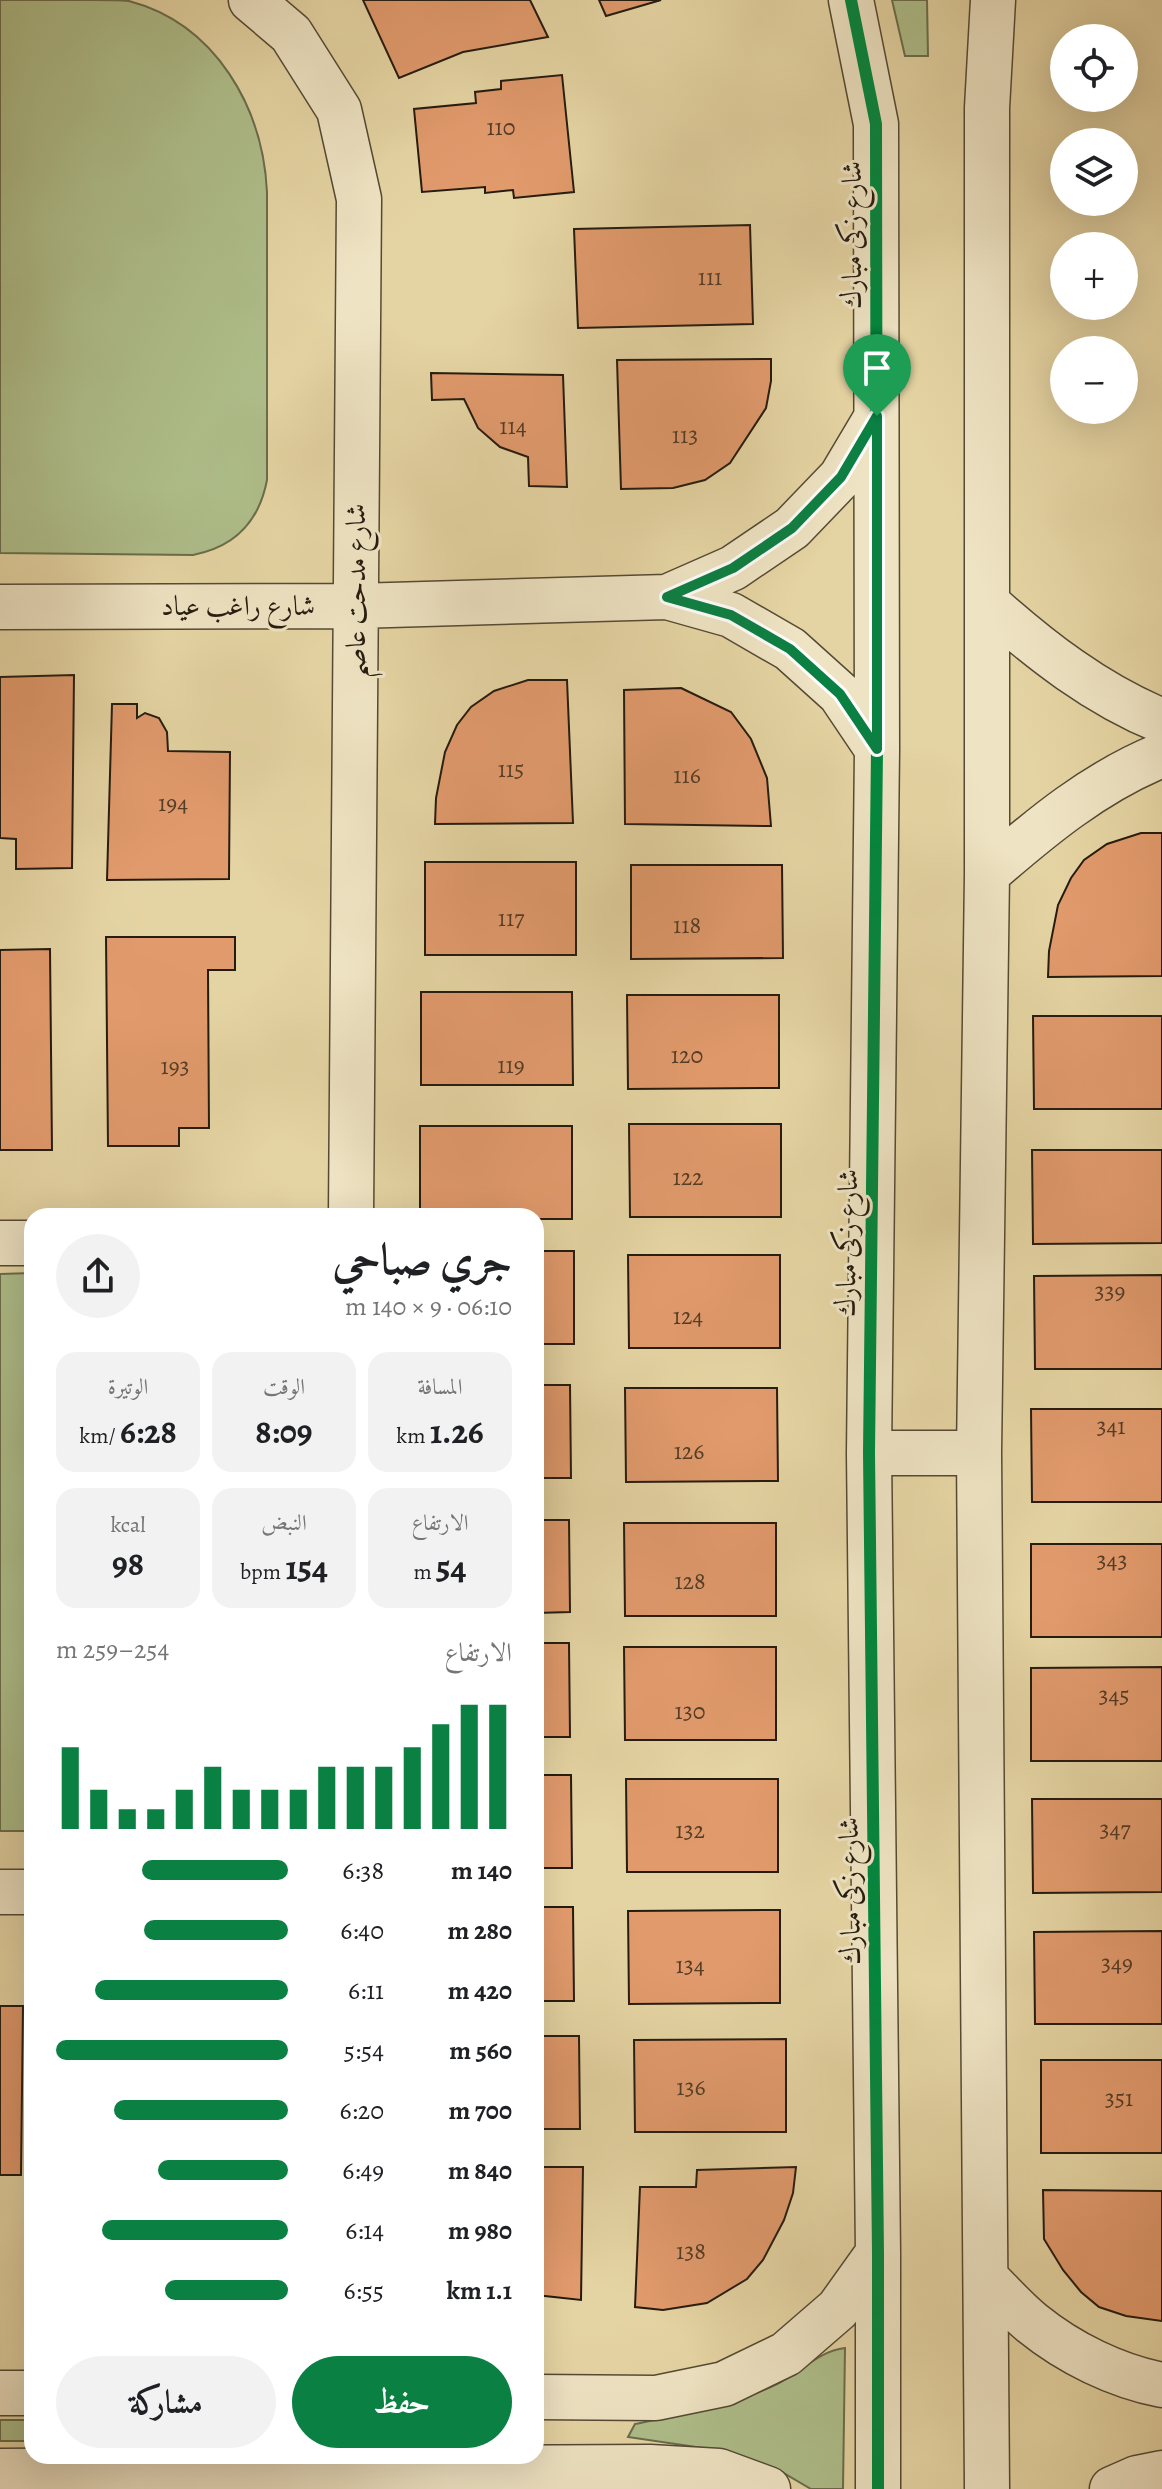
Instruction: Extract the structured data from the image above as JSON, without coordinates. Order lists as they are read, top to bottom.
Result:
{
  "streets": {
    "street": ["شارع زكى مبارك", "شارع مدحت عاصم", "شارع راغب عياد"]
  },
  "crossings": [
    ["شارع زكى مبارك", "شارع راغب عياد"],
    ["شارع مدحت عاصم", "شارع راغب عياد"]
  ],
  "house_numbers": [
    "110",
    "111",
    "114",
    "113",
    "115",
    "116",
    "194",
    "117",
    "118",
    "120",
    "119",
    "193",
    "122",
    "339",
    "124",
    "341",
    "126",
    "343",
    "128",
    "345",
    "130",
    "347",
    "132",
    "349",
    "134",
    "136",
    "351",
    "138"
  ],
  "page": {
    "map_buttons": ["+", "−"],
    "heading": ["جري صباحي", "06:10 · 9 × 140 m"],
    "stats": [
      ["المسافة", "1.26 km"],
      ["الوقت", "8:09"],
      ["الوتيرة", "6:28 /km"],
      ["الارتفاع", "54 m"],
      ["النبض", "154 bpm"],
      ["kcal", "98"]
    ],
    "chart": ["الارتفاع", "254–259 m"],
    "list": [
      {
        "name": "140 m",
        "note": "6:38"
      },
      {
        "name": "280 m",
        "note": "6:40"
      },
      {
        "name": "420 m",
        "note": "6:11"
      },
      {
        "name": "560 m",
        "note": "5:54"
      },
      {
        "name": "700 m",
        "note": "6:20"
      },
      {
        "name": "840 m",
        "note": "6:49"
      },
      {
        "name": "980 m",
        "note": "6:14"
      },
      {
        "name": "1.1 km",
        "note": "6:55"
      }
    ],
    "buttons": ["حفظ", "مشاركة"]
  }
}
